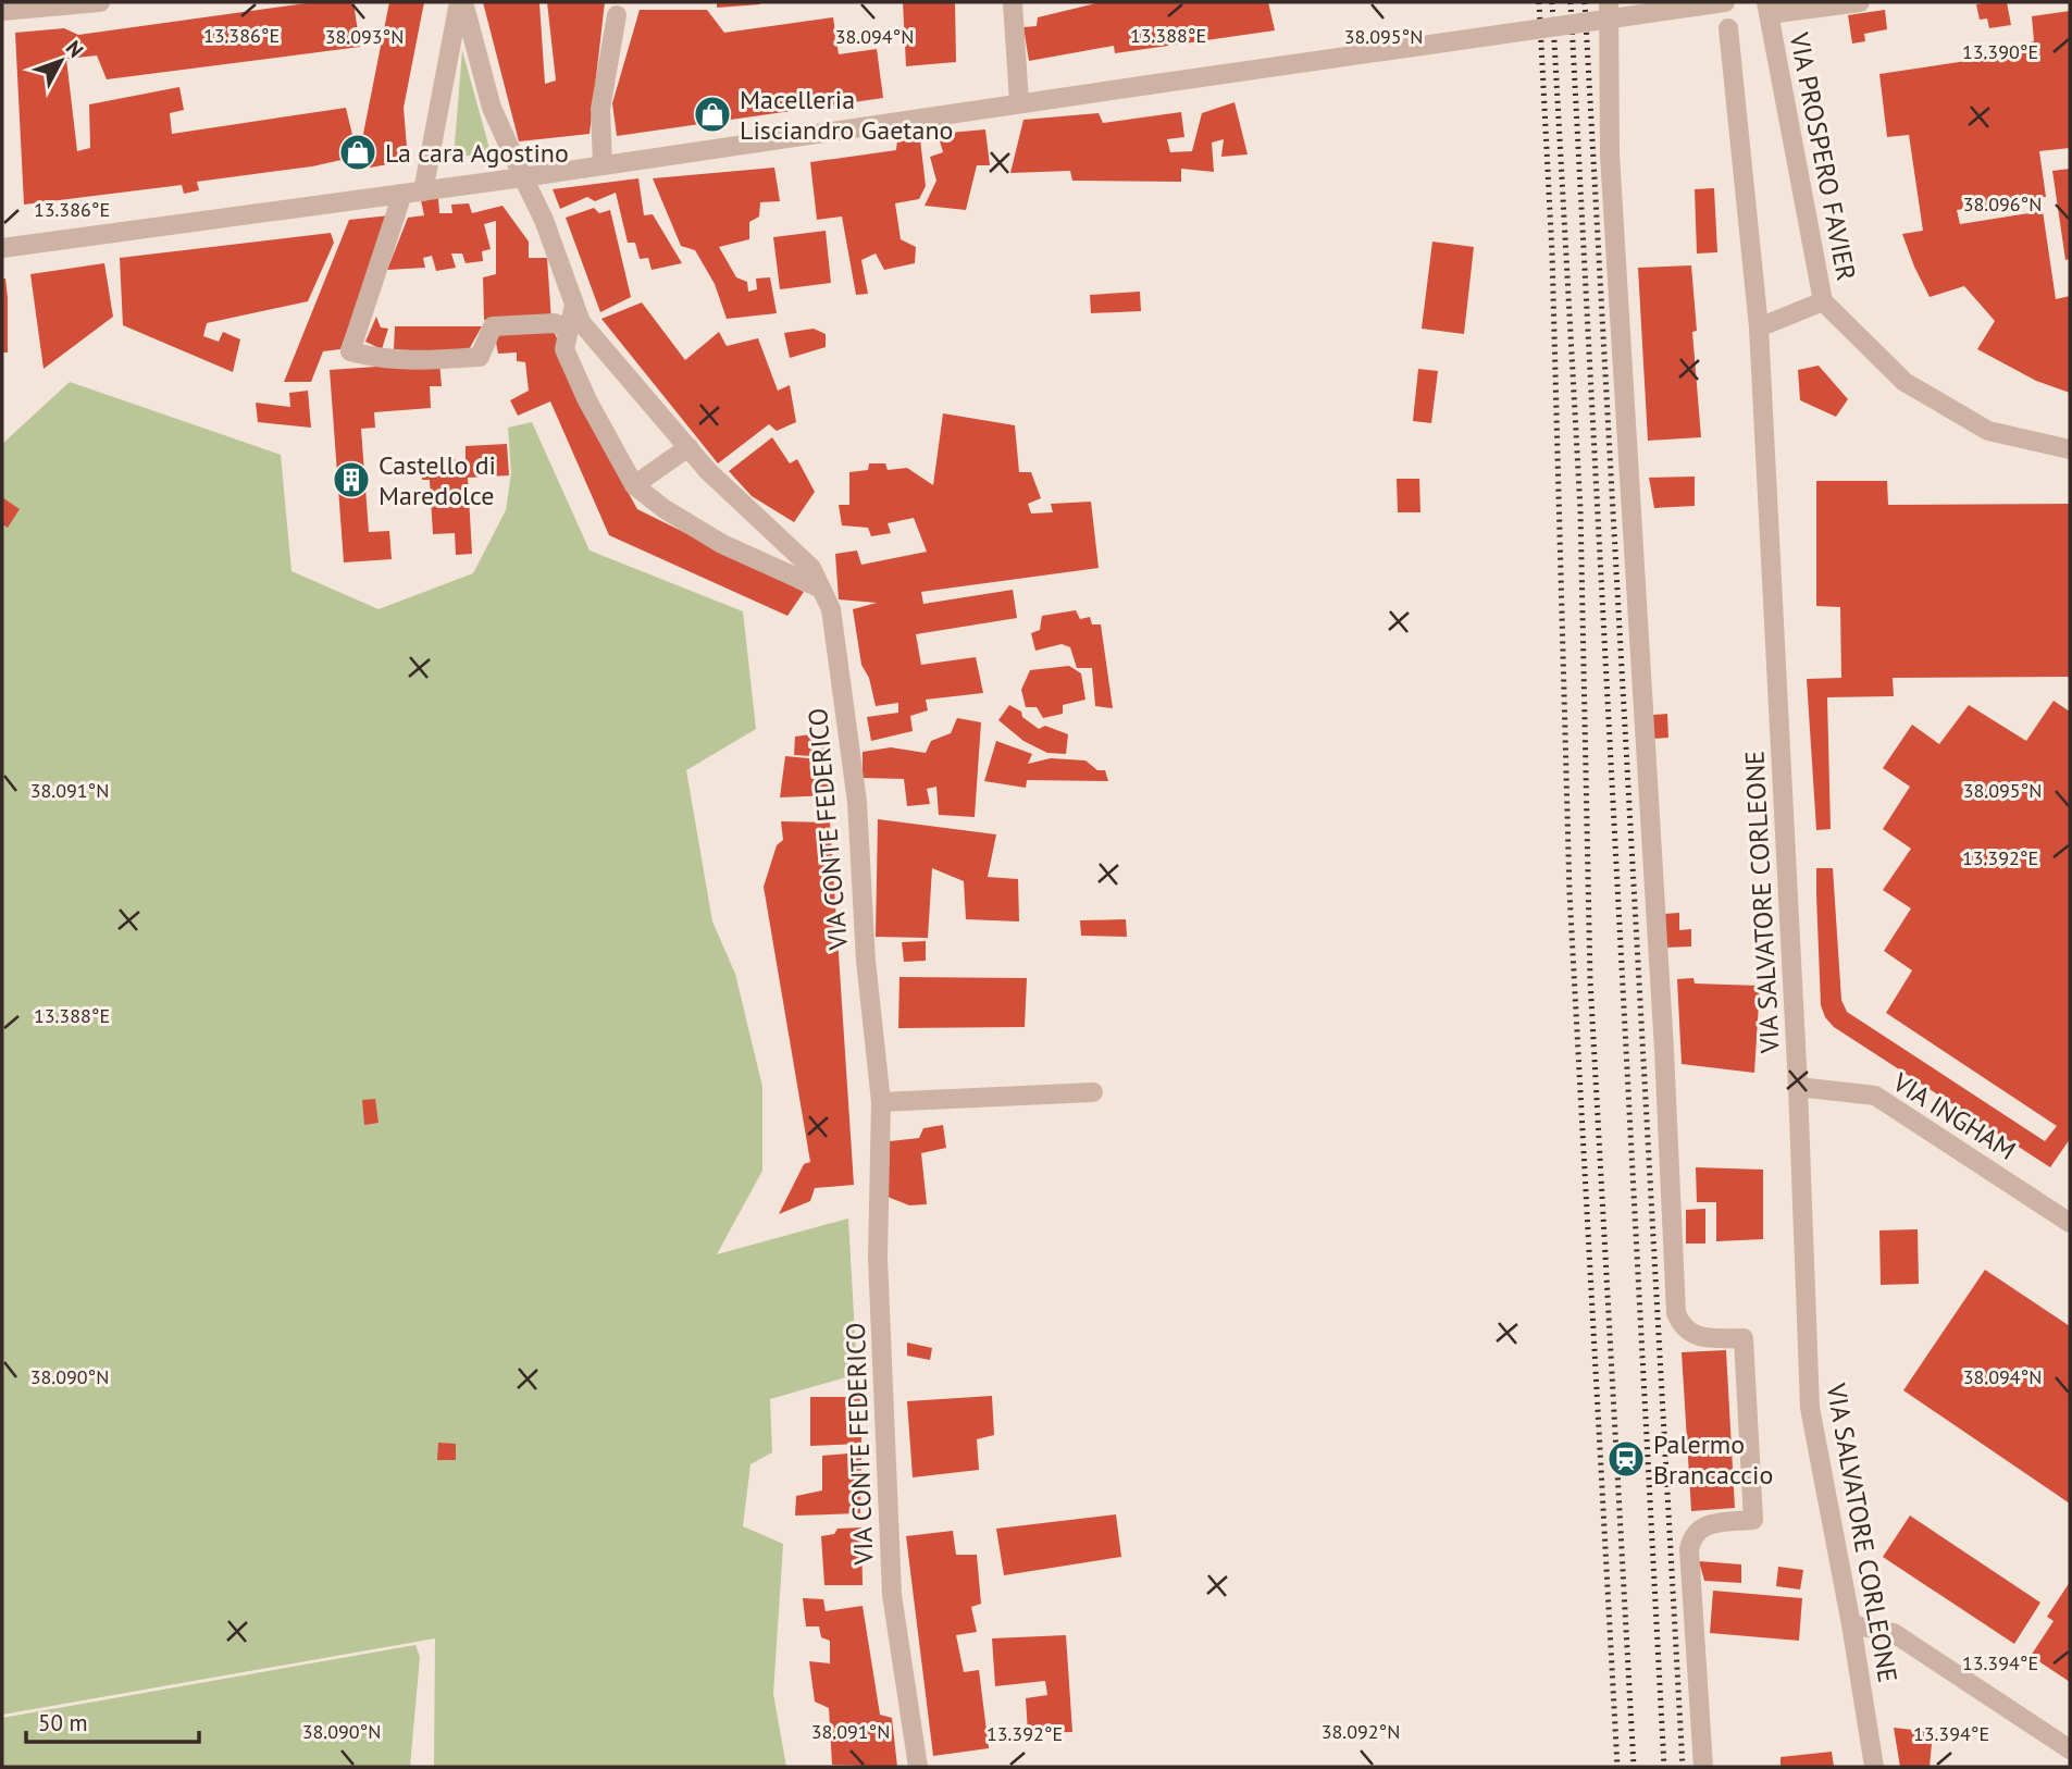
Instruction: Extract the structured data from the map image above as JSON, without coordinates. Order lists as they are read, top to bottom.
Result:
{
  "streets": {
    "street": [
      "VIA PROSPERO FAVIER",
      "VIA CONTE FEDERICO",
      "VIA SALVATORE CORLEONE",
      "VIA INGHAM"
    ]
  },
  "crossings": [
    ["VIA SALVATORE CORLEONE", "VIA INGHAM"]
  ],
  "places": {
    "shop": ["Macelleria Lisciandro Gaetano", "La cara Agostino"],
    "building": ["Castello di Maredolce"],
    "station": ["Palermo Brancaccio"]
  },
  "scale_bar": "50 m",
  "north": "top right",
  "coordinates": [
    "13.386°E",
    "13.388°E",
    "38.093°N",
    "38.094°N",
    "38.095°N",
    "13.390°E",
    "38.096°N",
    "38.091°N",
    "13.392°E",
    "38.090°N",
    "13.394°E",
    "38.092°N"
  ]
}
